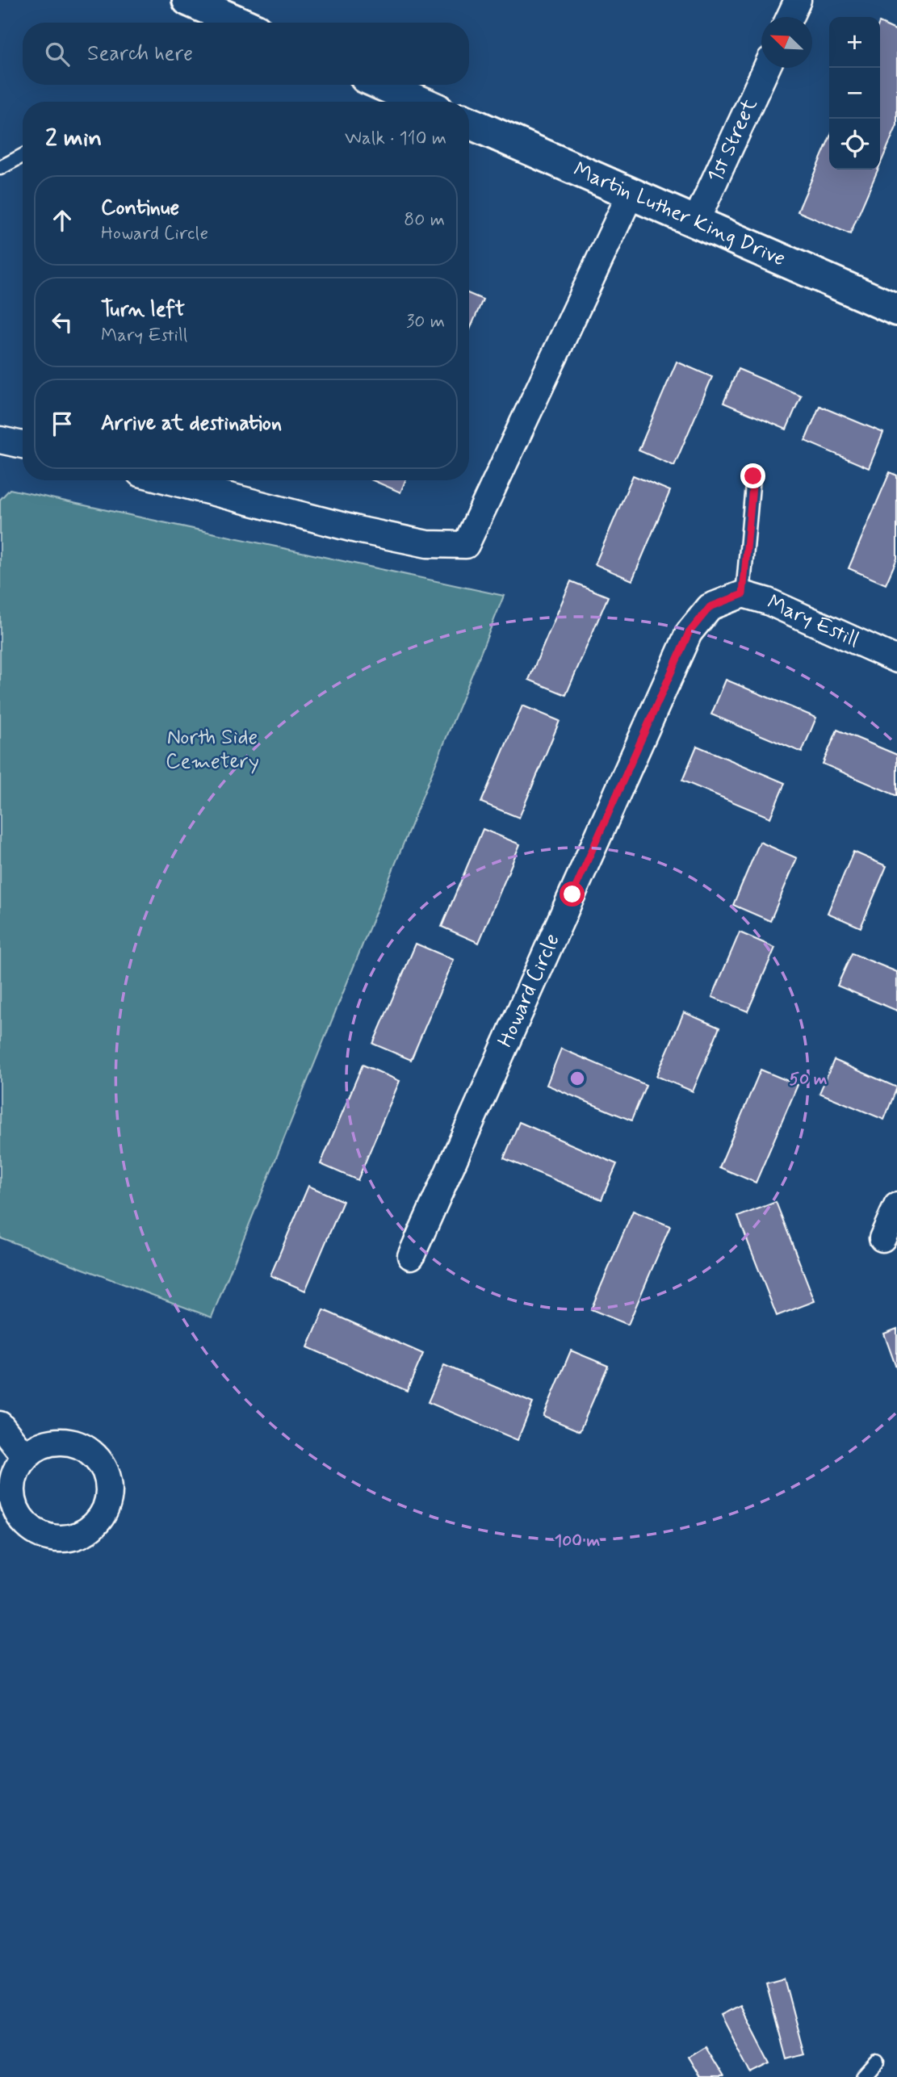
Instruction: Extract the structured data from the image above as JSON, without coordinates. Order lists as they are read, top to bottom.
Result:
{
  "streets": {
    "street": [
      "1st Street",
      "Martin Luther King Drive",
      "Mary Estill",
      "Howard Circle"
    ]
  },
  "crossings": [
    ["1st Street", "Martin Luther King Drive"],
    ["Mary Estill", "Howard Circle"]
  ],
  "parks": ["North Side Cemetery"],
  "north": "top left",
  "page": {
    "map_buttons": ["+", "−"],
    "search": "Search here",
    "heading": ["2 min", "Walk · 110 m"],
    "list": [
      ["Continue", "Howard Circle", "80 m"],
      ["Turn left", "Mary Estill", "30 m"],
      "Arrive at destination"
    ]
  },
  "rings": ["50 m", "100 m"]
}
